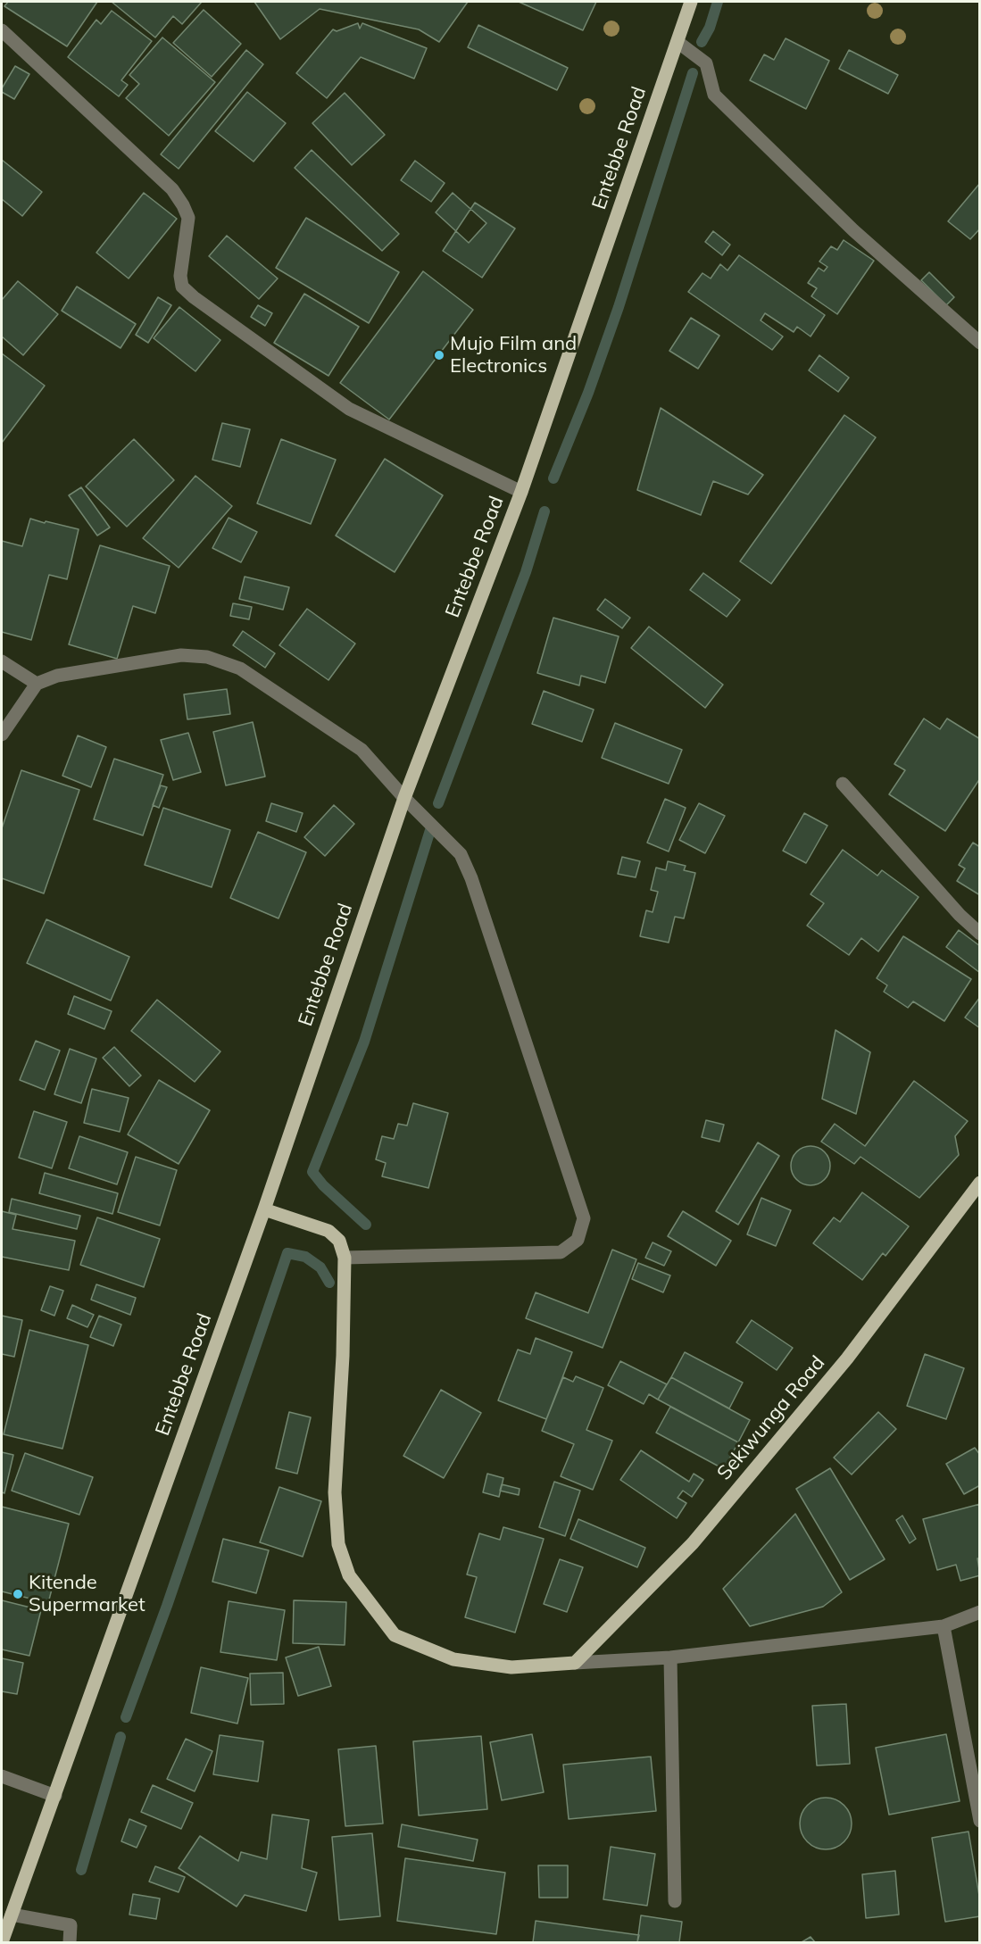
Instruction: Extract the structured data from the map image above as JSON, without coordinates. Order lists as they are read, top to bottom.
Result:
{
  "streets": {
    "main road": ["Entebbe Road", "Sekiwunga Road"]
  },
  "places": ["Mujo Film and Electronics", "Kitende Supermarket"]
}
